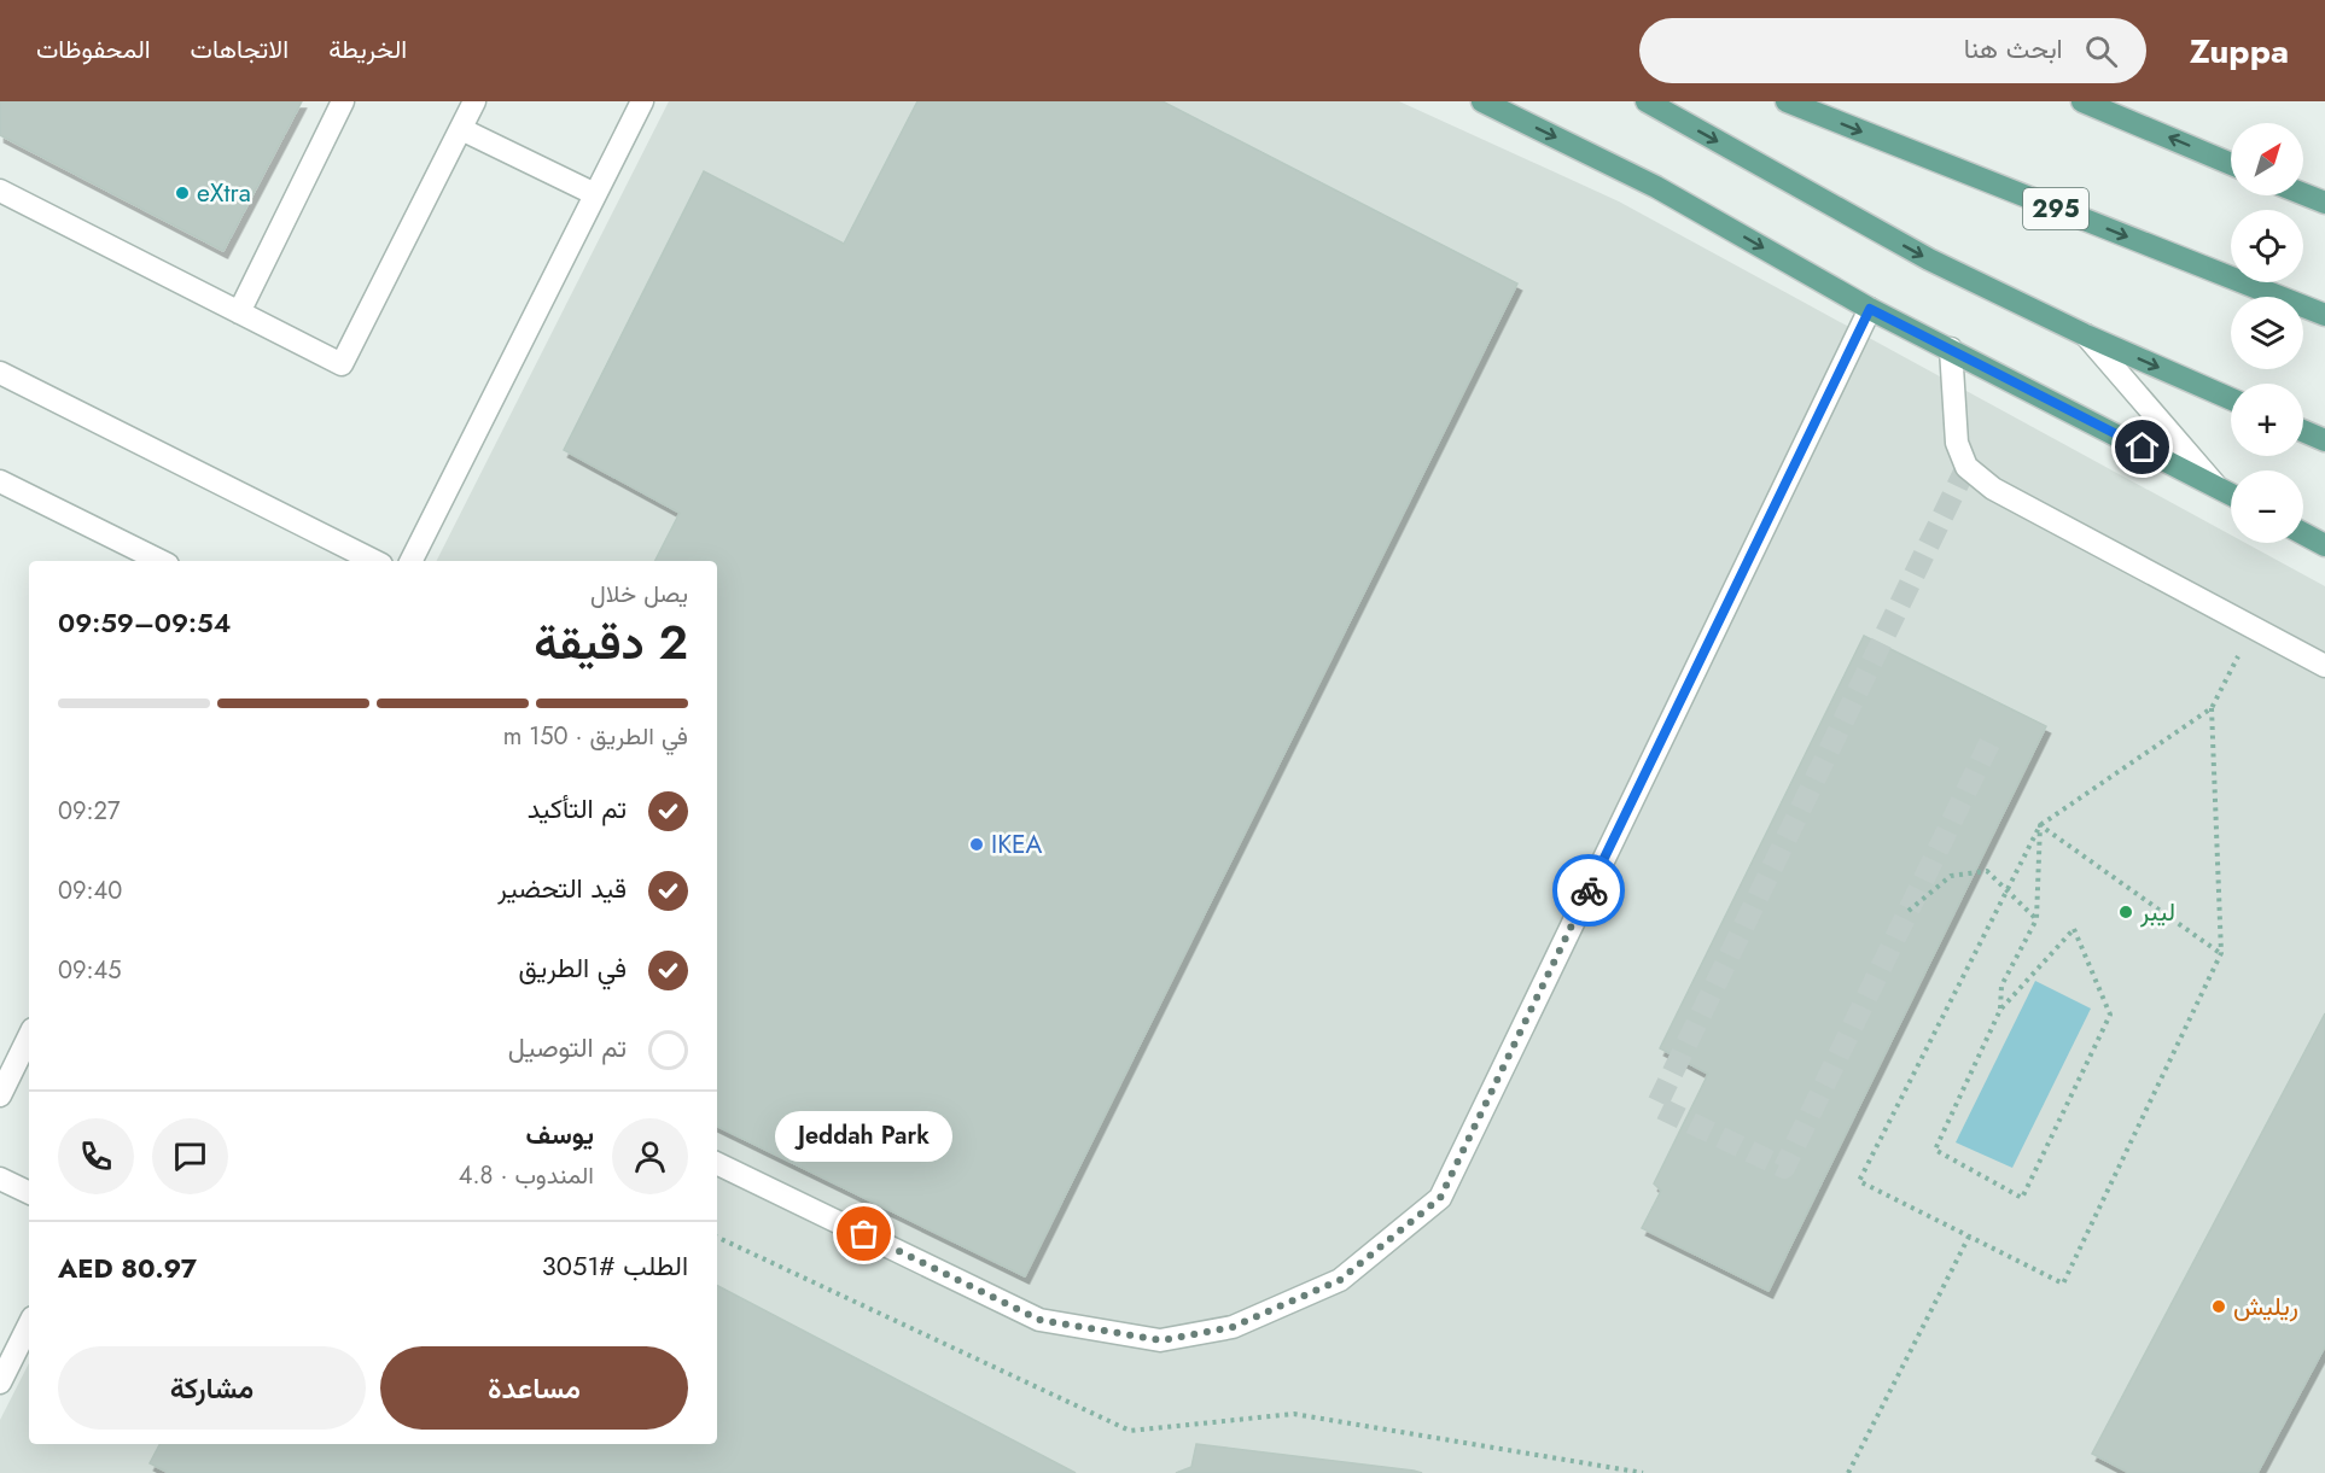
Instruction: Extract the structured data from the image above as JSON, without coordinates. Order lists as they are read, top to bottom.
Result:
{
  "streets": {
    "main road": ["295"]
  },
  "places": [
    "eXtra",
    "IKEA",
    "ليبر",
    "Jeddah Park",
    "ريليش"
  ],
  "north": "top right",
  "page": {
    "header": "Zuppa",
    "search": "ابحث هنا",
    "nav": ["الخريطة", "الاتجاهات", "المحفوظات"],
    "map_buttons": ["+", "−"],
    "heading": ["2 دقيقة", "يصل خلال", "09:54–09:59"],
    "panel": [
      "يوسف",
      "المندوب · 4.8",
      "الطلب #3051",
      "AED 80.97"
    ],
    "bar": "في الطريق · 150 m",
    "list": [
      ["تم التأكيد", "09:27"],
      ["قيد التحضير", "09:40"],
      ["في الطريق", "09:45"],
      "تم التوصيل"
    ],
    "bubble": "Jeddah Park",
    "buttons": ["مساعدة", "مشاركة"]
  }
}
